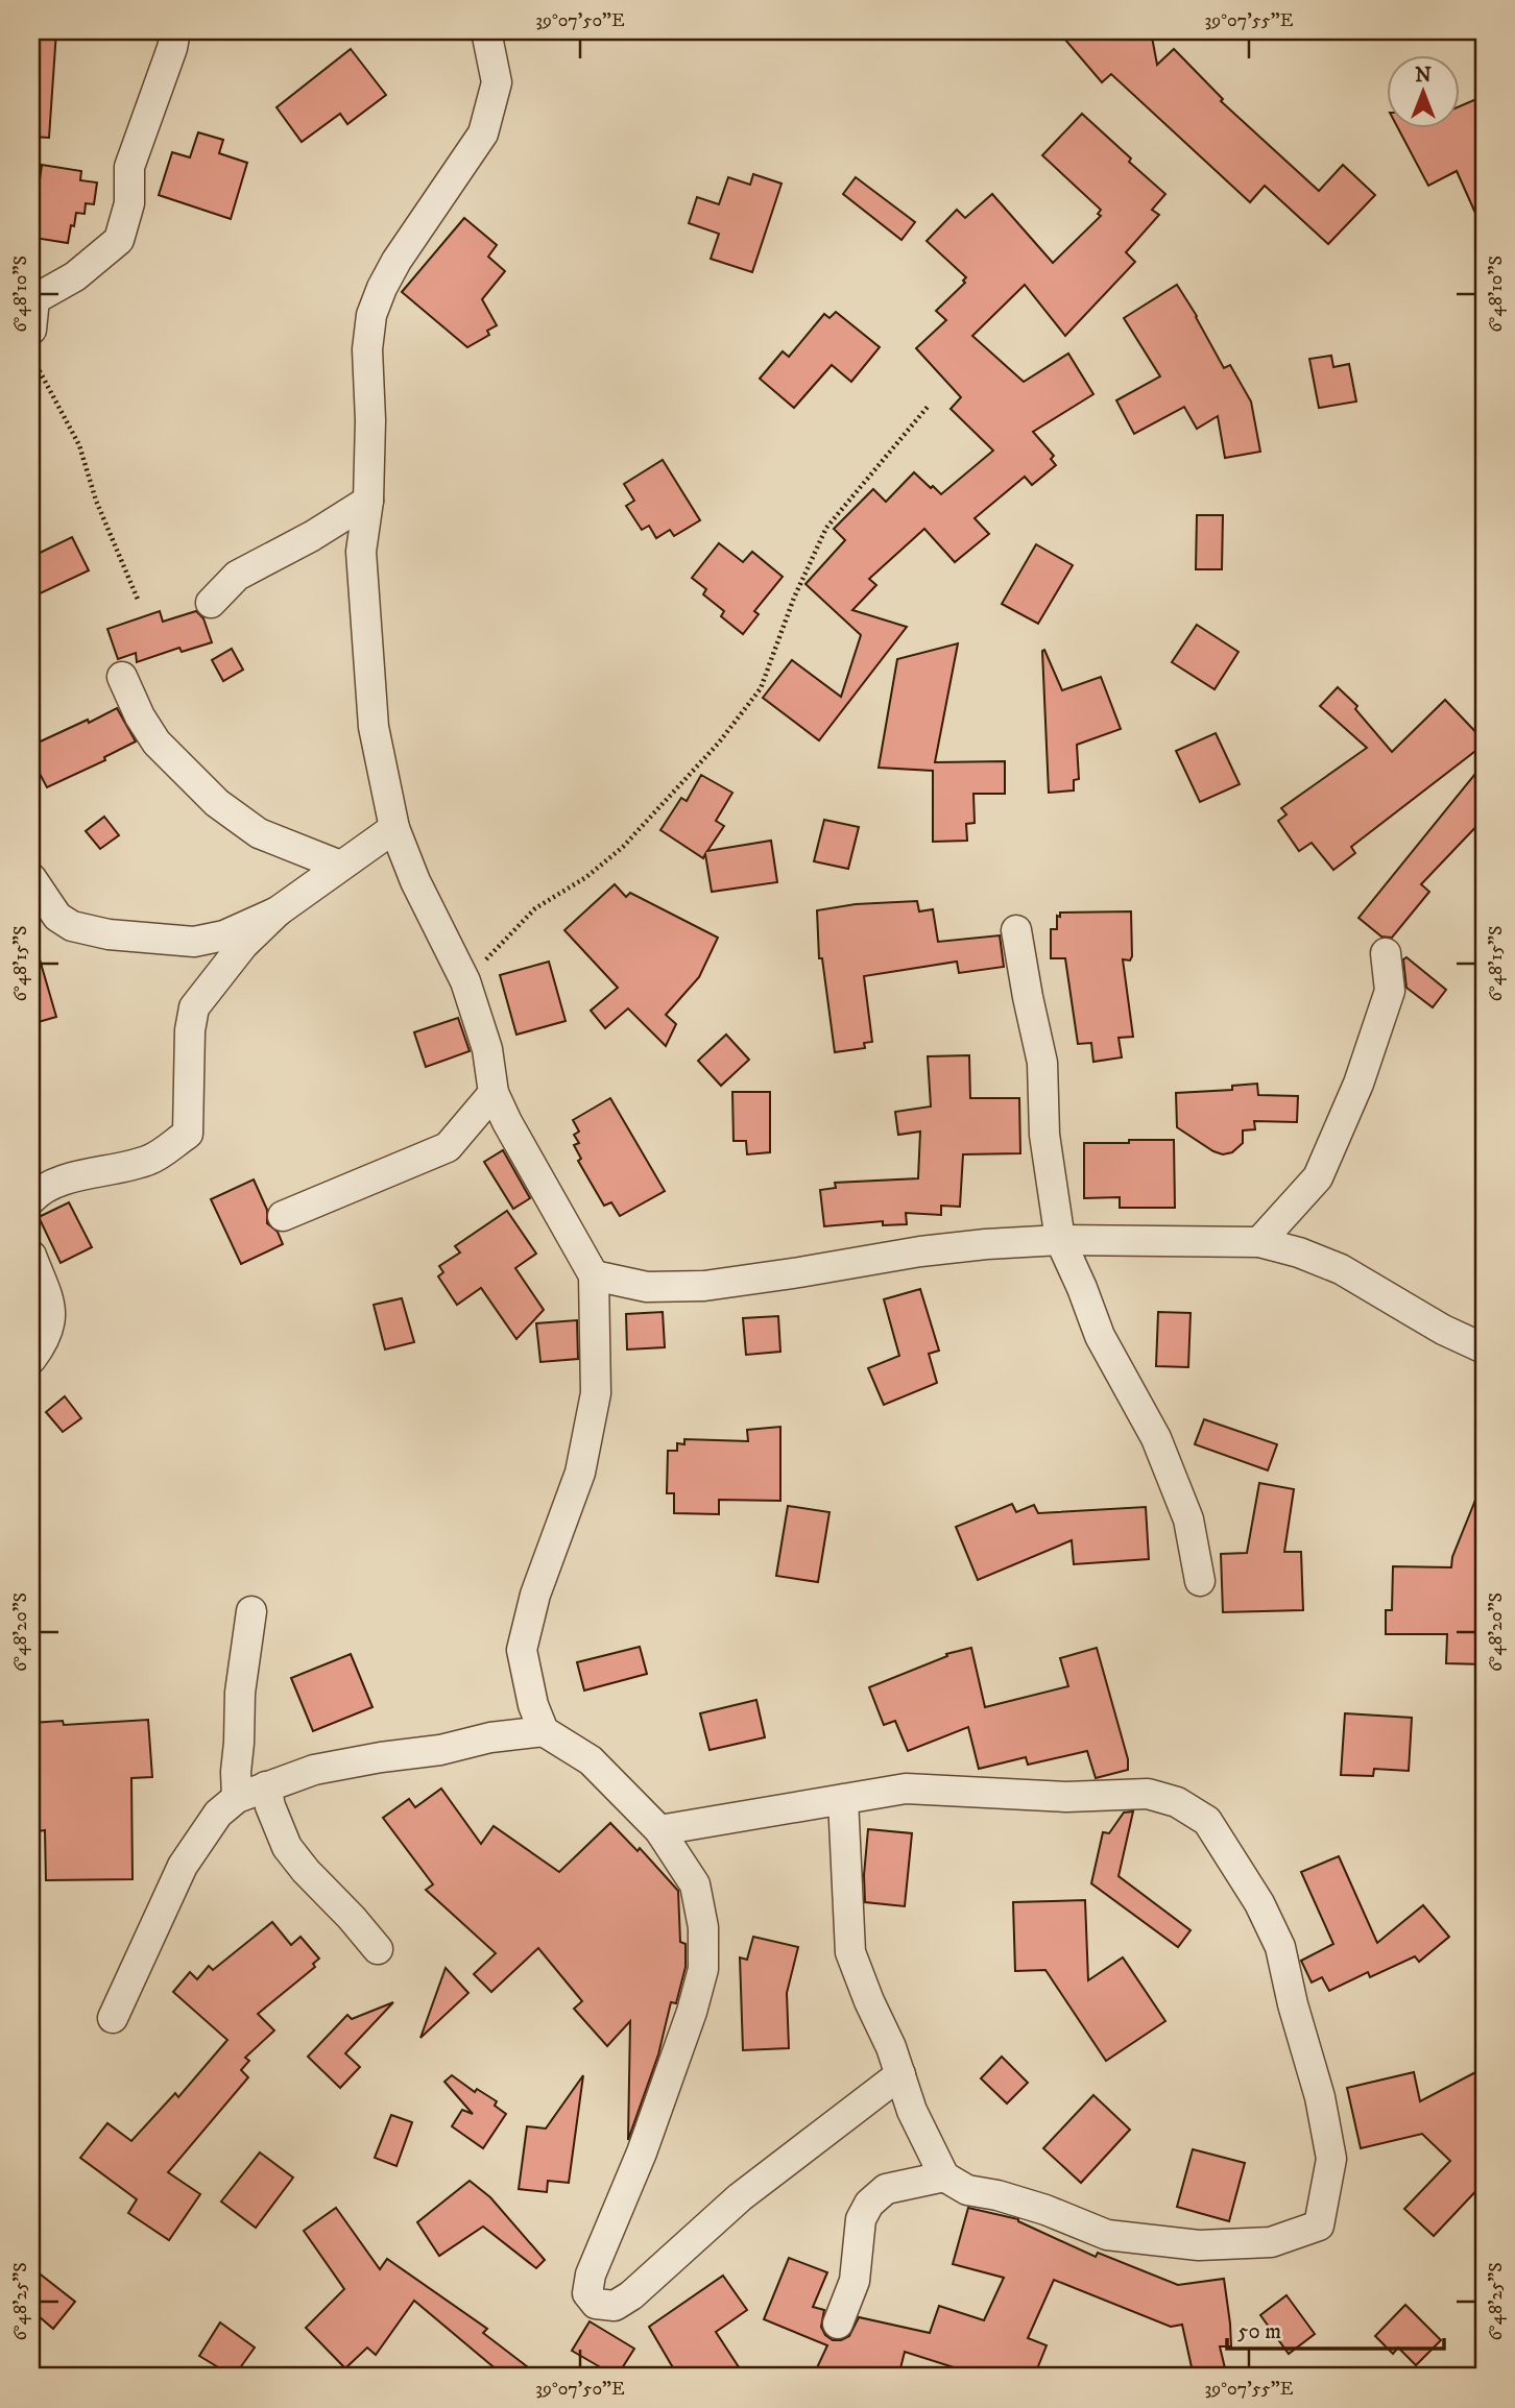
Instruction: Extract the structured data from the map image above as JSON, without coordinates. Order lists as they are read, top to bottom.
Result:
{
  "scale_bar": "50 m",
  "north": "top",
  "coordinates": [
    "39°07'50\"E",
    "39°07'55\"E",
    "6°48'10\"S",
    "6°48'15\"S",
    "6°48'20\"S",
    "6°48'25\"S"
  ]
}
